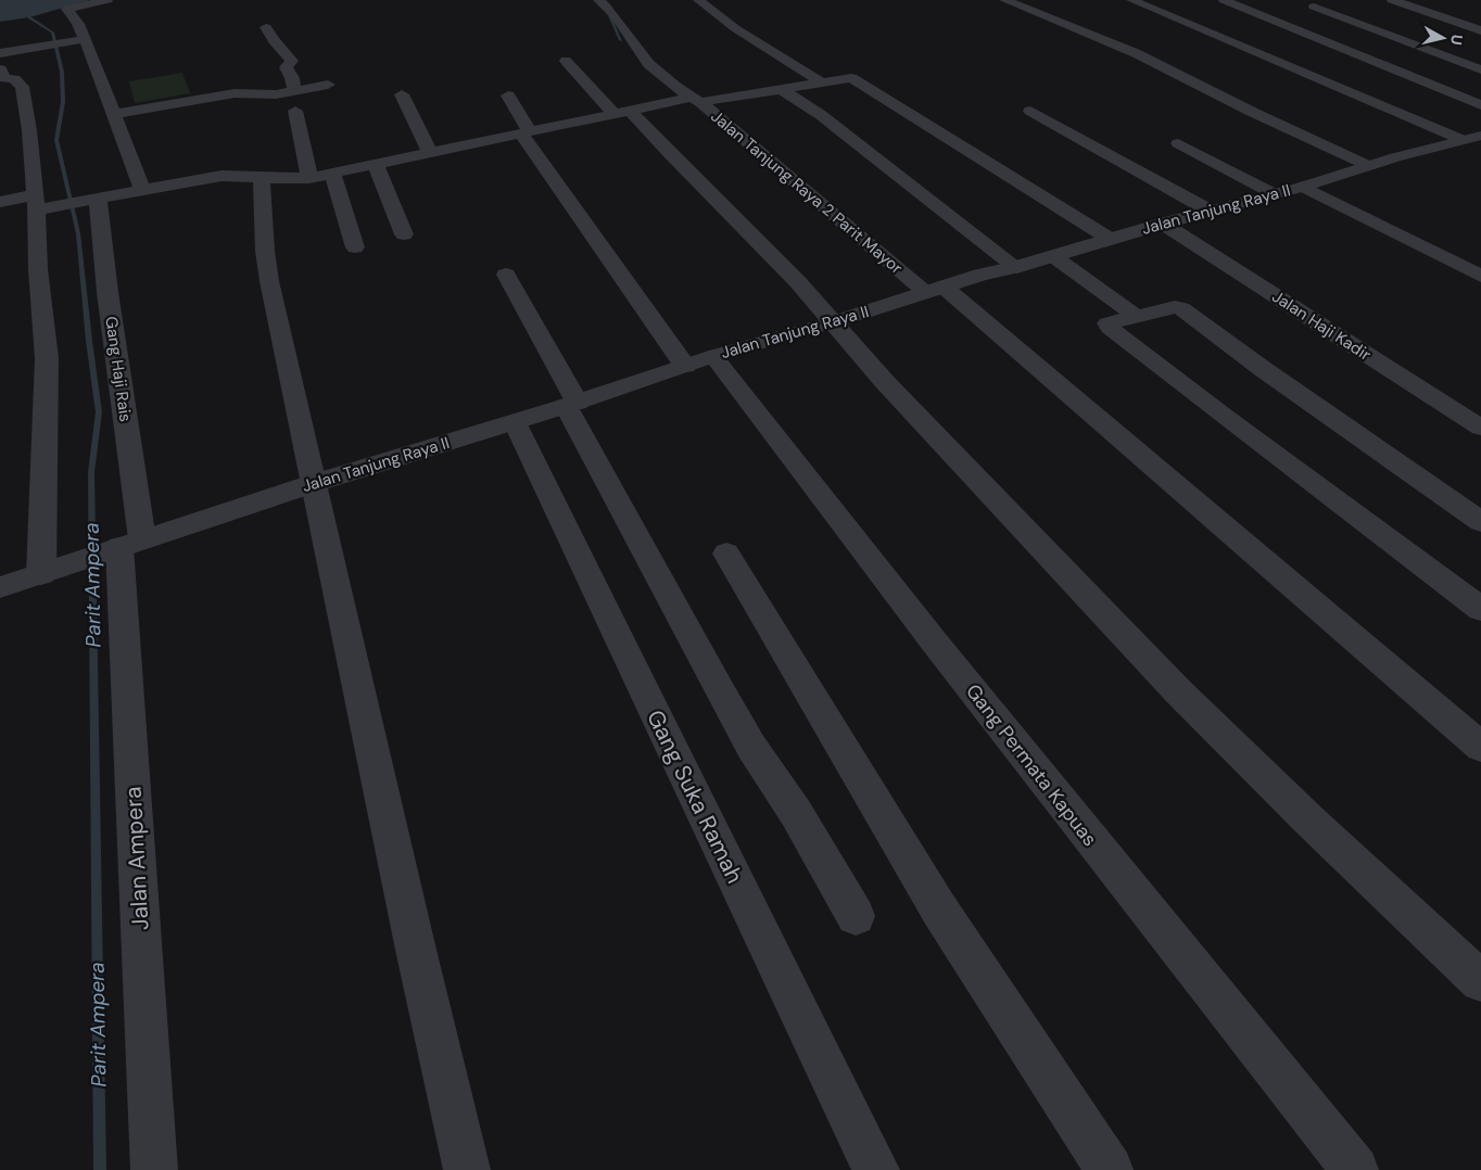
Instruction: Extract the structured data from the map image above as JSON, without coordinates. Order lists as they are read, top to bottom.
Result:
{
  "streets": {
    "street": [
      "Jalan Tanjung Raya 2 Parit Mayor",
      "Jalan Tanjung Raya II",
      "Jalan Haji Kadir",
      "Gang Haji Rais",
      "Gang Permata Kapuas",
      "Gang Suka Ramah",
      "Jalan Ampera"
    ]
  },
  "crossings": [
    ["Jalan Tanjung Raya 2 Parit Mayor", "Jalan Tanjung Raya II"],
    ["Jalan Tanjung Raya II", "Jalan Haji Kadir"],
    ["Jalan Tanjung Raya II", "Gang Haji Rais"],
    ["Jalan Tanjung Raya II", "Gang Permata Kapuas"],
    ["Jalan Tanjung Raya II", "Gang Suka Ramah"],
    ["Jalan Tanjung Raya II", "Jalan Ampera"],
    ["Gang Haji Rais", "Jalan Ampera"]
  ],
  "water": ["Parit Ampera"],
  "north": "right"
}
